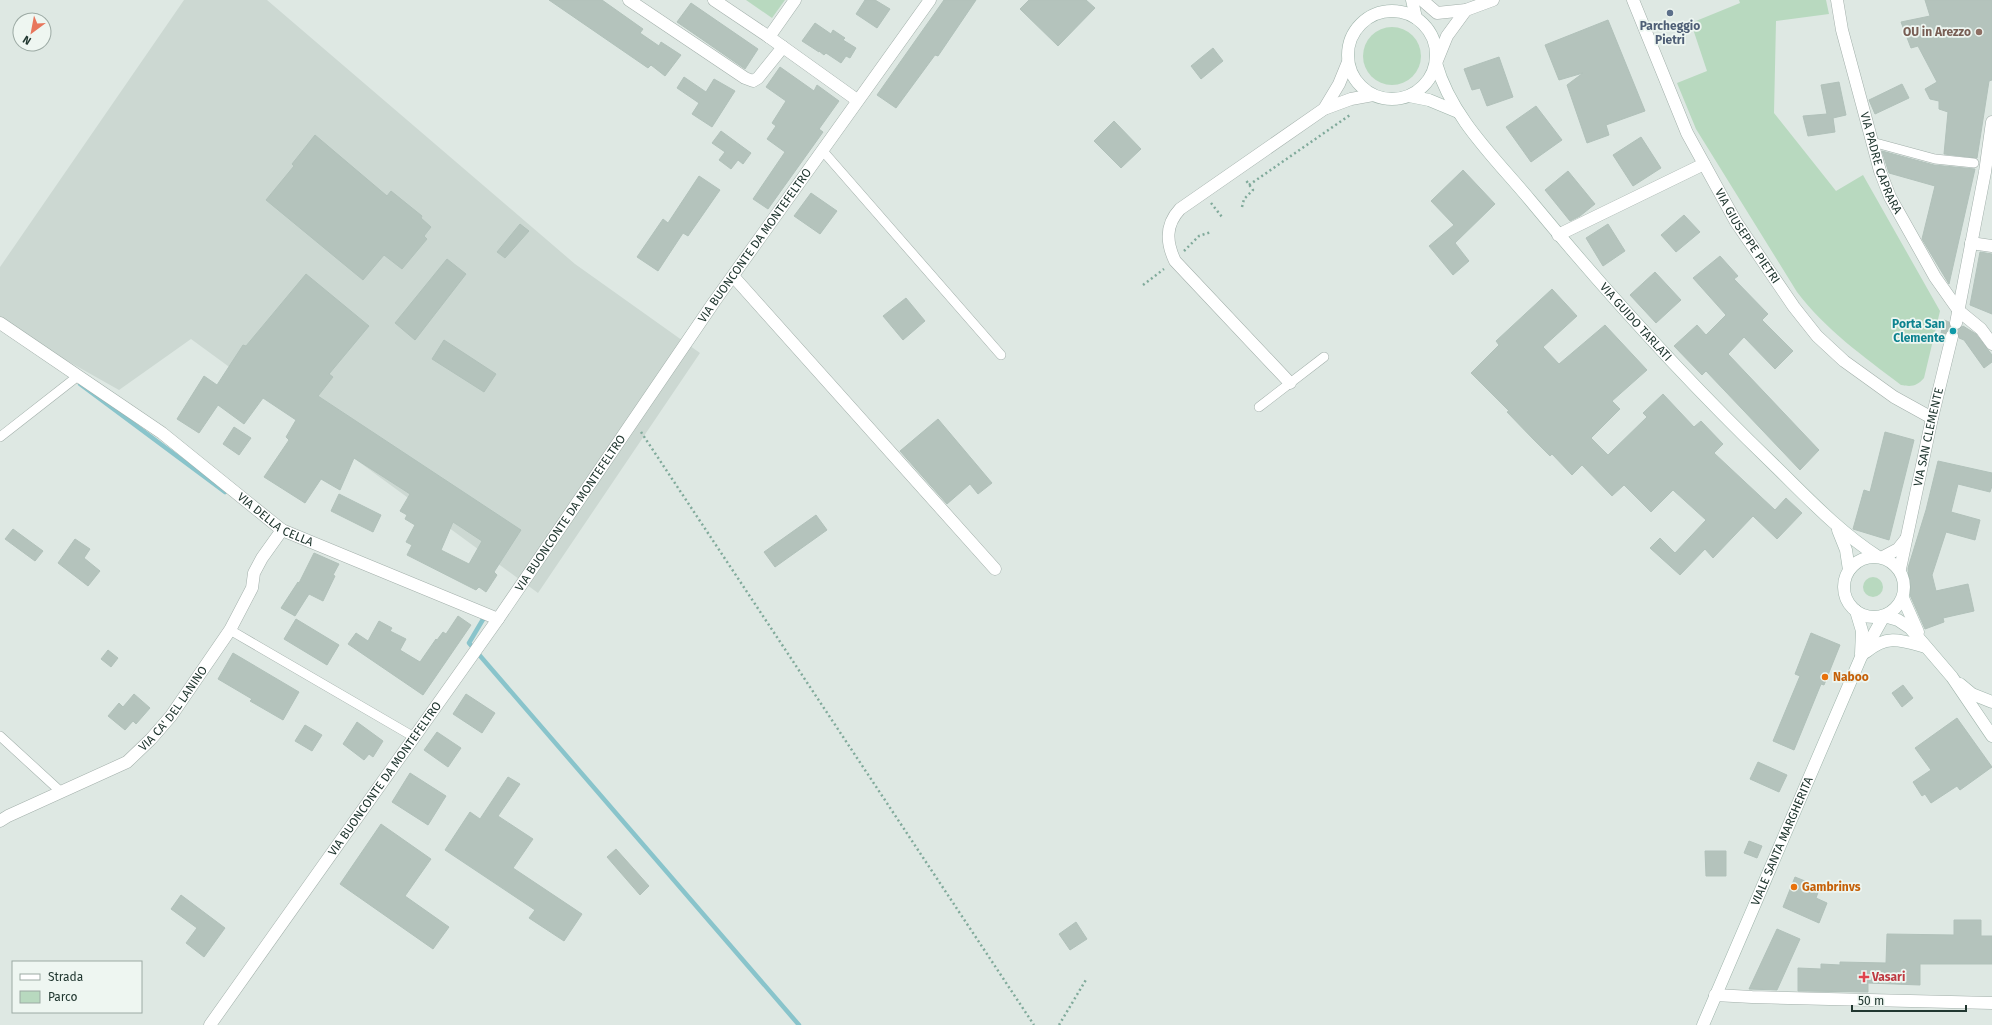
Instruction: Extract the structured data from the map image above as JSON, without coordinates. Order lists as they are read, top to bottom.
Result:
{
  "streets": {
    "street": [
      "VIA PADRE CAPRARA",
      "VIA GIUSEPPE PIETRI",
      "VIA BUONCONTE DA MONTEFELTRO",
      "VIA GUIDO TARLATI",
      "VIA SAN CLEMENTE",
      "VIA DELLA CELLA",
      "VIA CA' DEL LANINO",
      "VIALE SANTA MARGHERITA"
    ]
  },
  "crossings": [
    ["VIA GIUSEPPE PIETRI", "VIA SAN CLEMENTE"],
    ["VIA BUONCONTE DA MONTEFELTRO", "VIA DELLA CELLA"],
    ["VIA GUIDO TARLATI", "VIALE SANTA MARGHERITA"],
    ["VIA DELLA CELLA", "VIA CA' DEL LANINO"]
  ],
  "places": {
    "other": [
      "Parcheggio Pietri",
      "OU in Arezzo",
      "Porta San Clemente",
      "Naboo",
      "Gambrinvs"
    ],
    "health": ["Vasari"]
  },
  "legend": ["Strada", "Parco"],
  "scale_bar": "50 m",
  "north": "bottom left"
}
